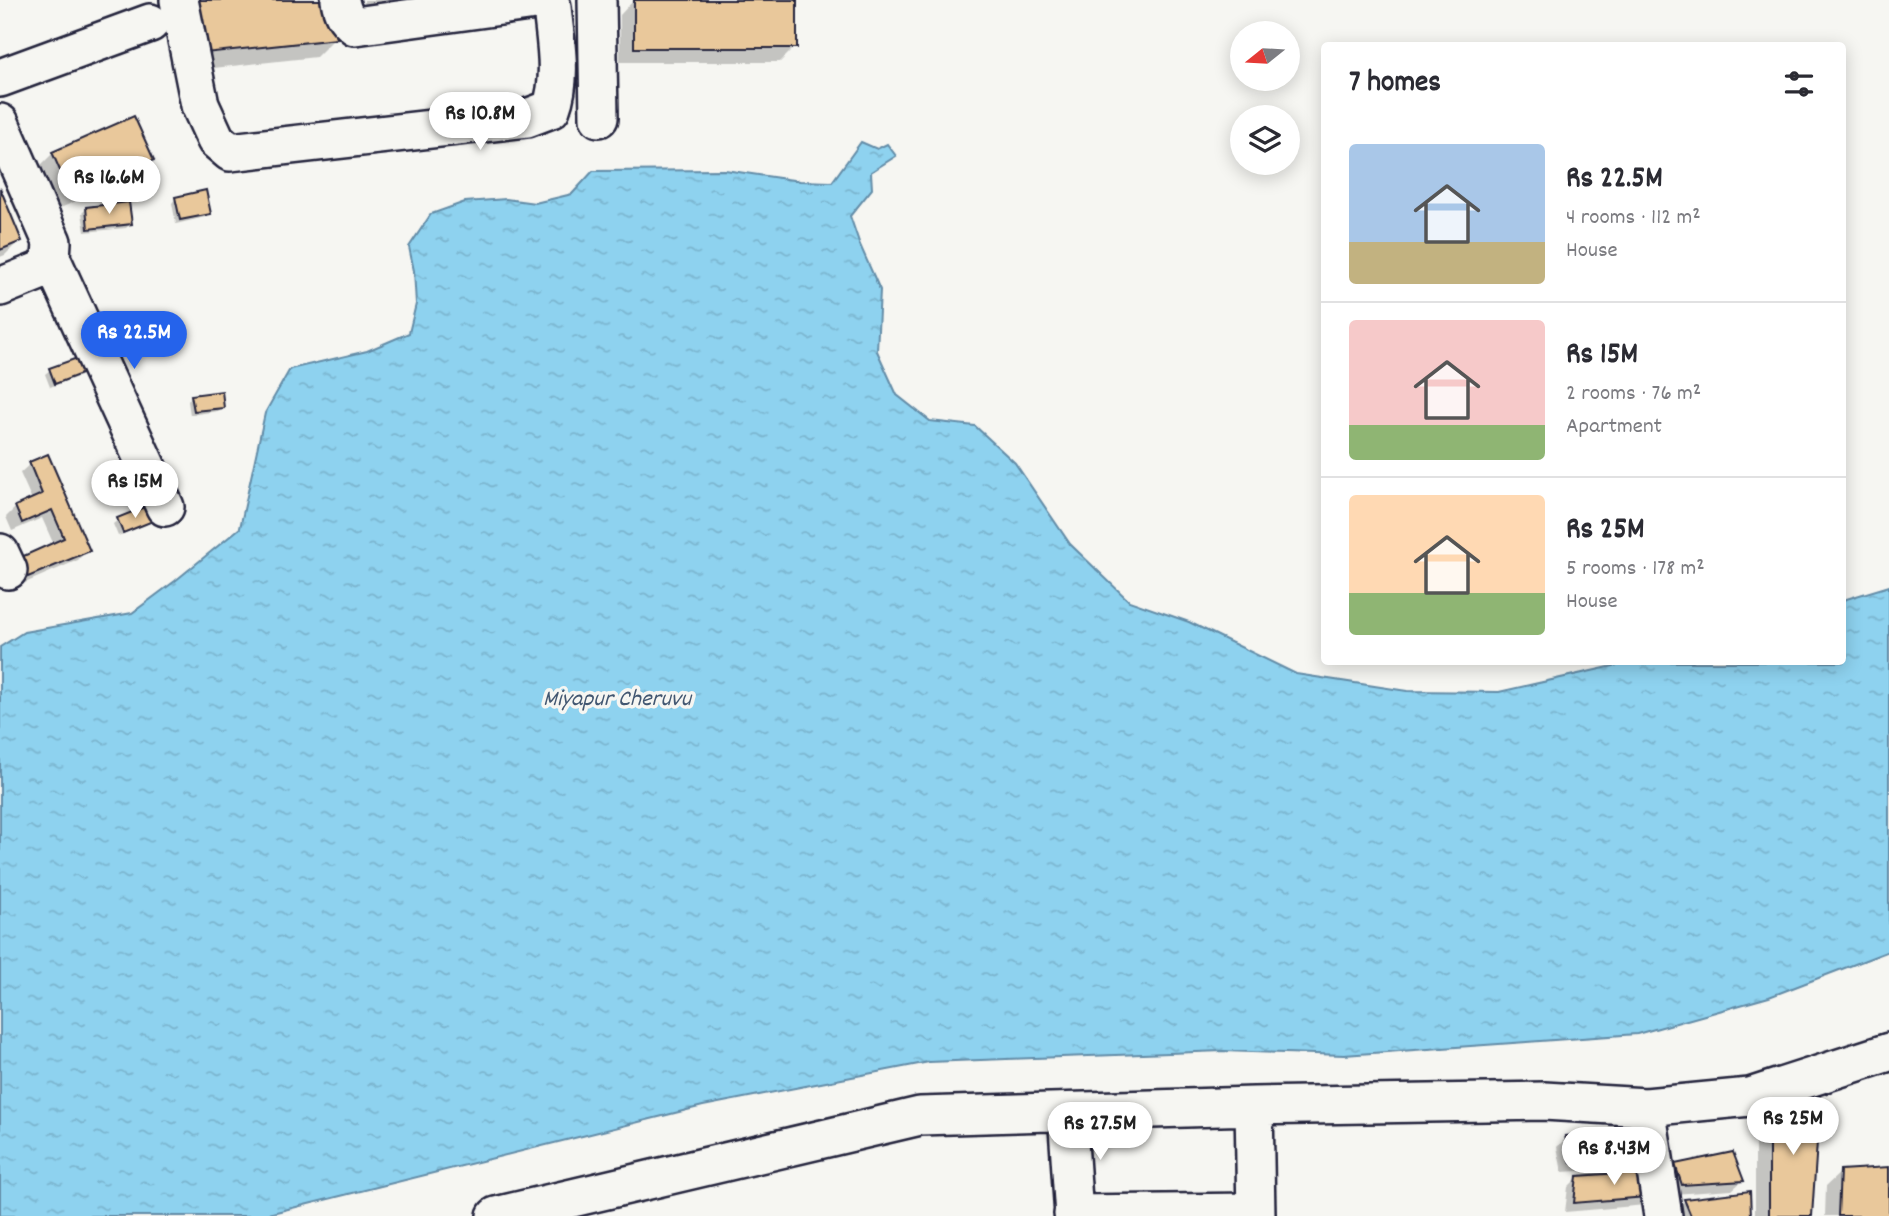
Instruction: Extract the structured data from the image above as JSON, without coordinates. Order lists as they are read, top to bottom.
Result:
{
  "water": ["Miyapur Cheruvu"],
  "north": "left",
  "page": {
    "heading": "7 homes",
    "price": [
      "Rs 10.8M",
      "Rs 16.6M",
      "Rs 22.5M",
      "Rs 15M",
      "Rs 25M",
      "Rs 27.5M",
      "Rs 8.43M"
    ],
    "list": [
      {
        "name": "Rs 22.5M",
        "note": "4 rooms · 112 m² · House"
      },
      {
        "name": "Rs 15M",
        "note": "2 rooms · 76 m² · Apartment"
      },
      {
        "name": "Rs 25M",
        "note": "5 rooms · 178 m² · House"
      }
    ]
  }
}
